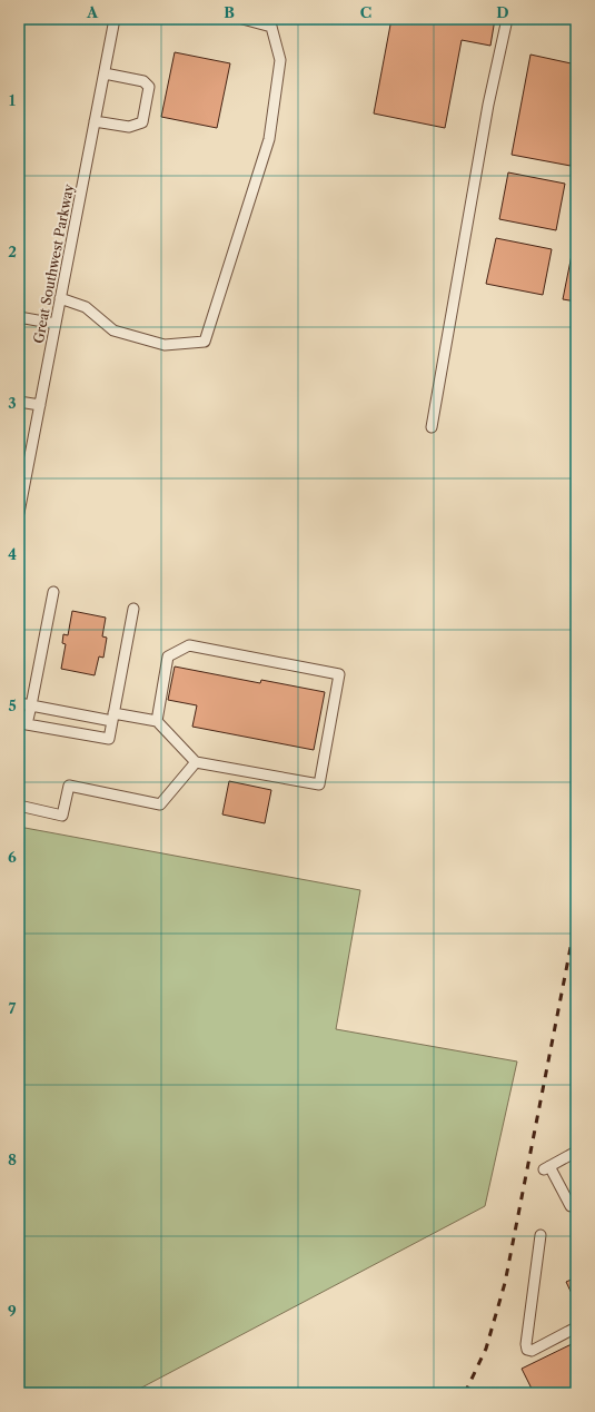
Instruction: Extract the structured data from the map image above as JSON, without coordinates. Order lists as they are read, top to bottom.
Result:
{
  "streets": {
    "street": ["Great Southwest Parkway"]
  },
  "grid": {
    "columns": [
      "A",
      "B",
      "C",
      "D"
    ],
    "rows": [
      "1",
      "2",
      "3",
      "4",
      "5",
      "6",
      "7",
      "8",
      "9"
    ]
  }
}
